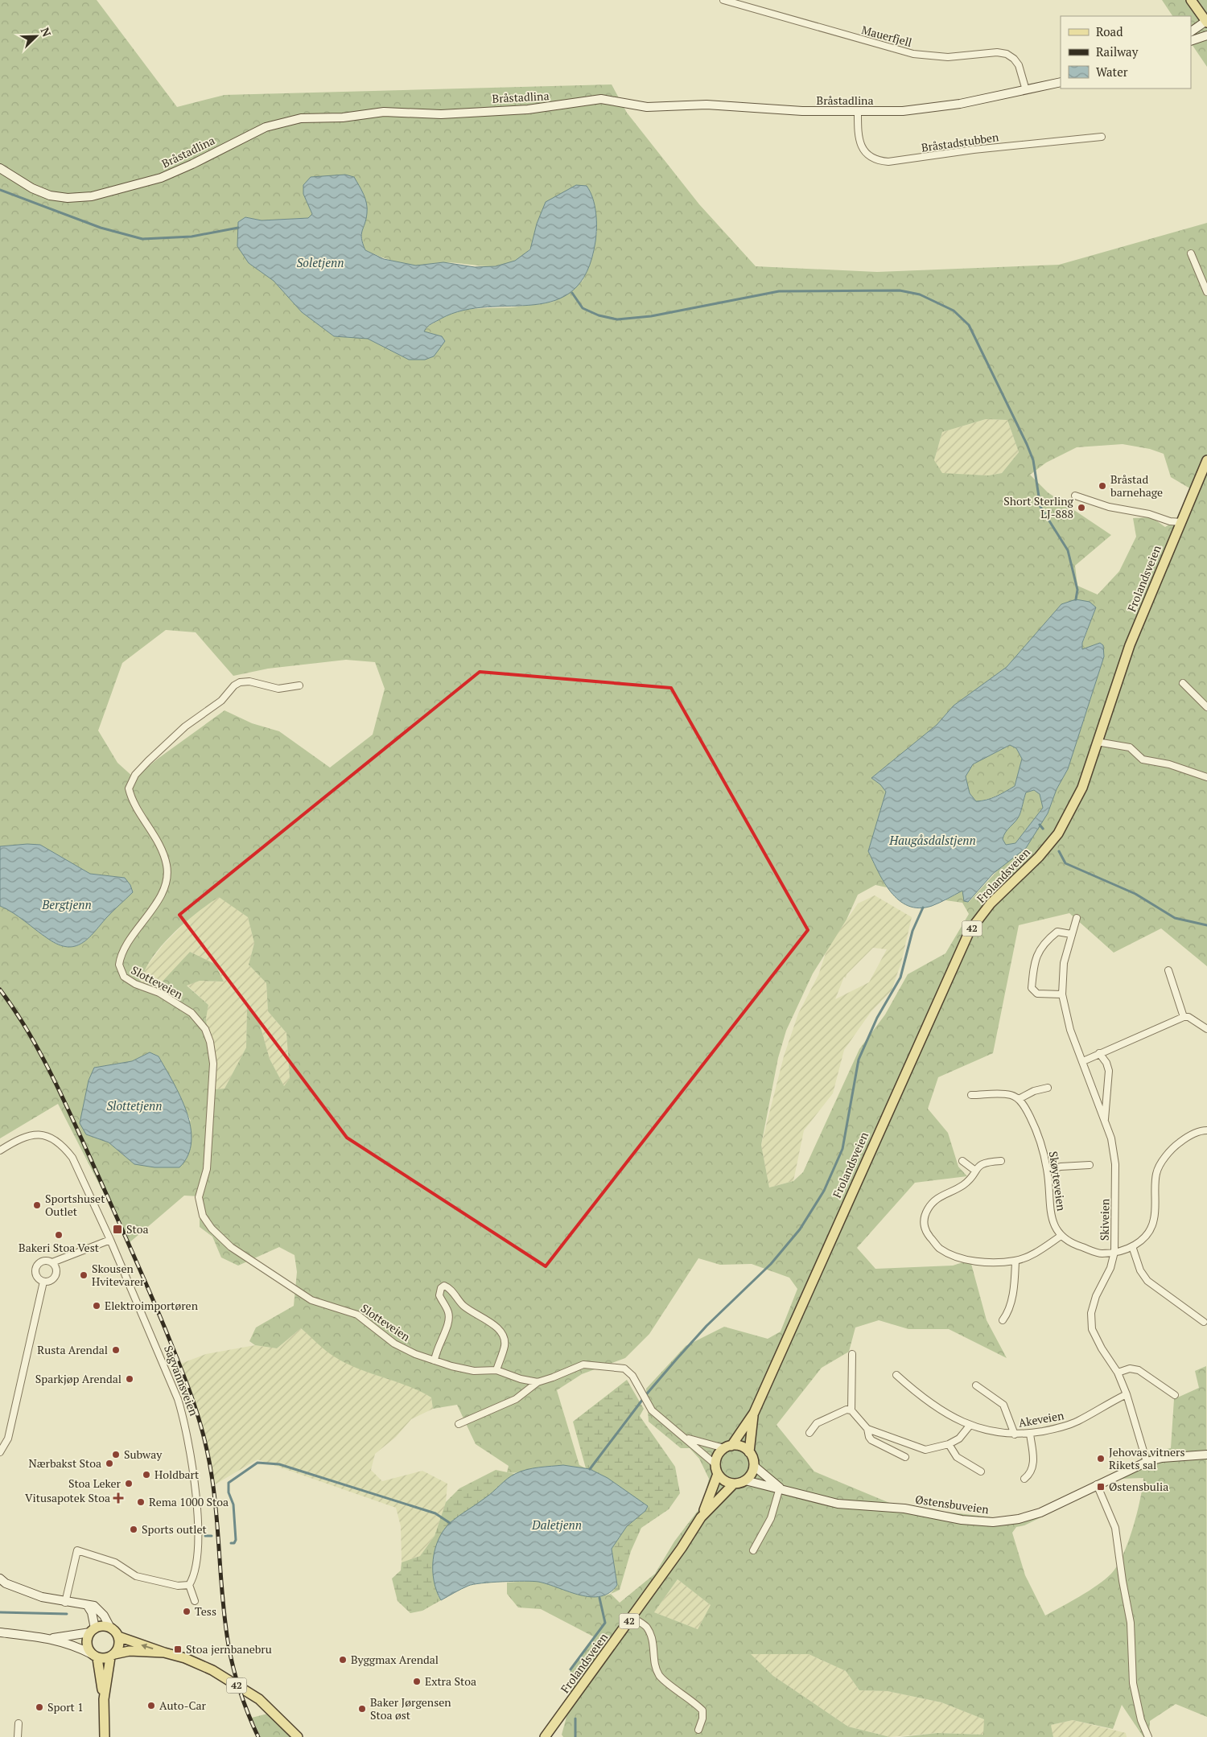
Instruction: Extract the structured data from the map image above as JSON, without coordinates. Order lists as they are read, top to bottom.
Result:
{
  "streets": {
    "main road": [
      "Bråstadlina",
      "Frolandsveien",
      "42",
      "Østensbuveien"
    ],
    "street": [
      "Mauerfjell",
      "Bråstadstubben",
      "Slotteveien",
      "Skøyteveien",
      "Skiveien",
      "Sagvannsveien",
      "Akeveien"
    ]
  },
  "crossings": [
    ["Mauerfjell", "Bråstadlina"],
    ["Bråstadlina", "Bråstadstubben"],
    ["Frolandsveien", "42"],
    ["Frolandsveien", "Slotteveien"],
    ["Frolandsveien", "Østensbuveien"],
    ["42", "Slotteveien"],
    ["42", "Østensbuveien"],
    ["Slotteveien", "Østensbuveien"],
    ["Skiveien", "Akeveien"],
    ["Skiveien", "Østensbuveien"]
  ],
  "water": [
    "Soletjenn",
    "Haugåsdalstjenn",
    "Bergtjenn",
    "Slottetjenn",
    "Daletjenn"
  ],
  "places": {
    "other": [
      "Bråstad barnehage",
      "Short Sterling LJ-888",
      "Sportshuset Outlet",
      "Bakeri Stoa Vest",
      "Skousen Hvitevarer",
      "Elektroimportøren",
      "Rusta Arendal",
      "Sparkjøp Arendal",
      "Subway",
      "Jehovas vitners Rikets sal",
      "Nærbakst Stoa",
      "Holdbart",
      "Stoa Leker",
      "Rema 1000 Stoa",
      "Sports outlet",
      "Tess",
      "Byggmax Arendal",
      "Extra Stoa",
      "Auto-Car",
      "Sport 1",
      "Baker Jørgensen Stoa øst"
    ],
    "transit": ["Stoa", "Østensbulia", "Stoa jernbanebru"],
    "health": ["Vitusapotek Stoa"]
  },
  "legend": ["Road", "Railway", "Water"],
  "north": "top right"
}
